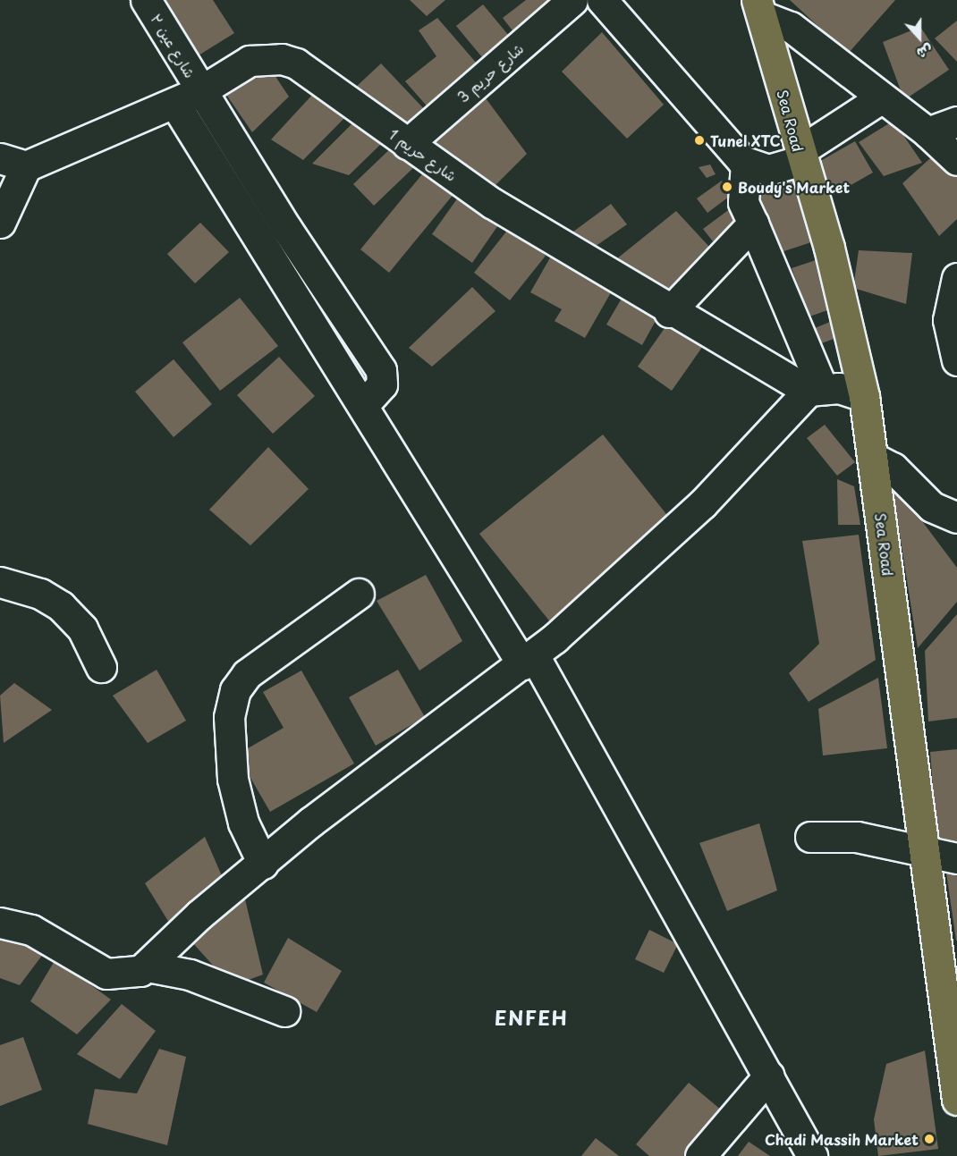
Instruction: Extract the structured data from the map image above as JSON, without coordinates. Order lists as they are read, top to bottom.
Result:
{
  "streets": {
    "main road": ["Sea Road"],
    "street": ["شارع عين ٣", "شارع حريم 3", "شارع حريم 1"]
  },
  "crossings": [
    ["شارع عين ٣", "شارع حريم 1"],
    ["شارع حريم 3", "شارع حريم 1"],
    ["Sea Road", "شارع حريم 1"]
  ],
  "districts": ["ENFEH"],
  "places": ["Tunel XTC", "Boudy's Market", "Chadi Massih Market"],
  "north": "bottom"
}
